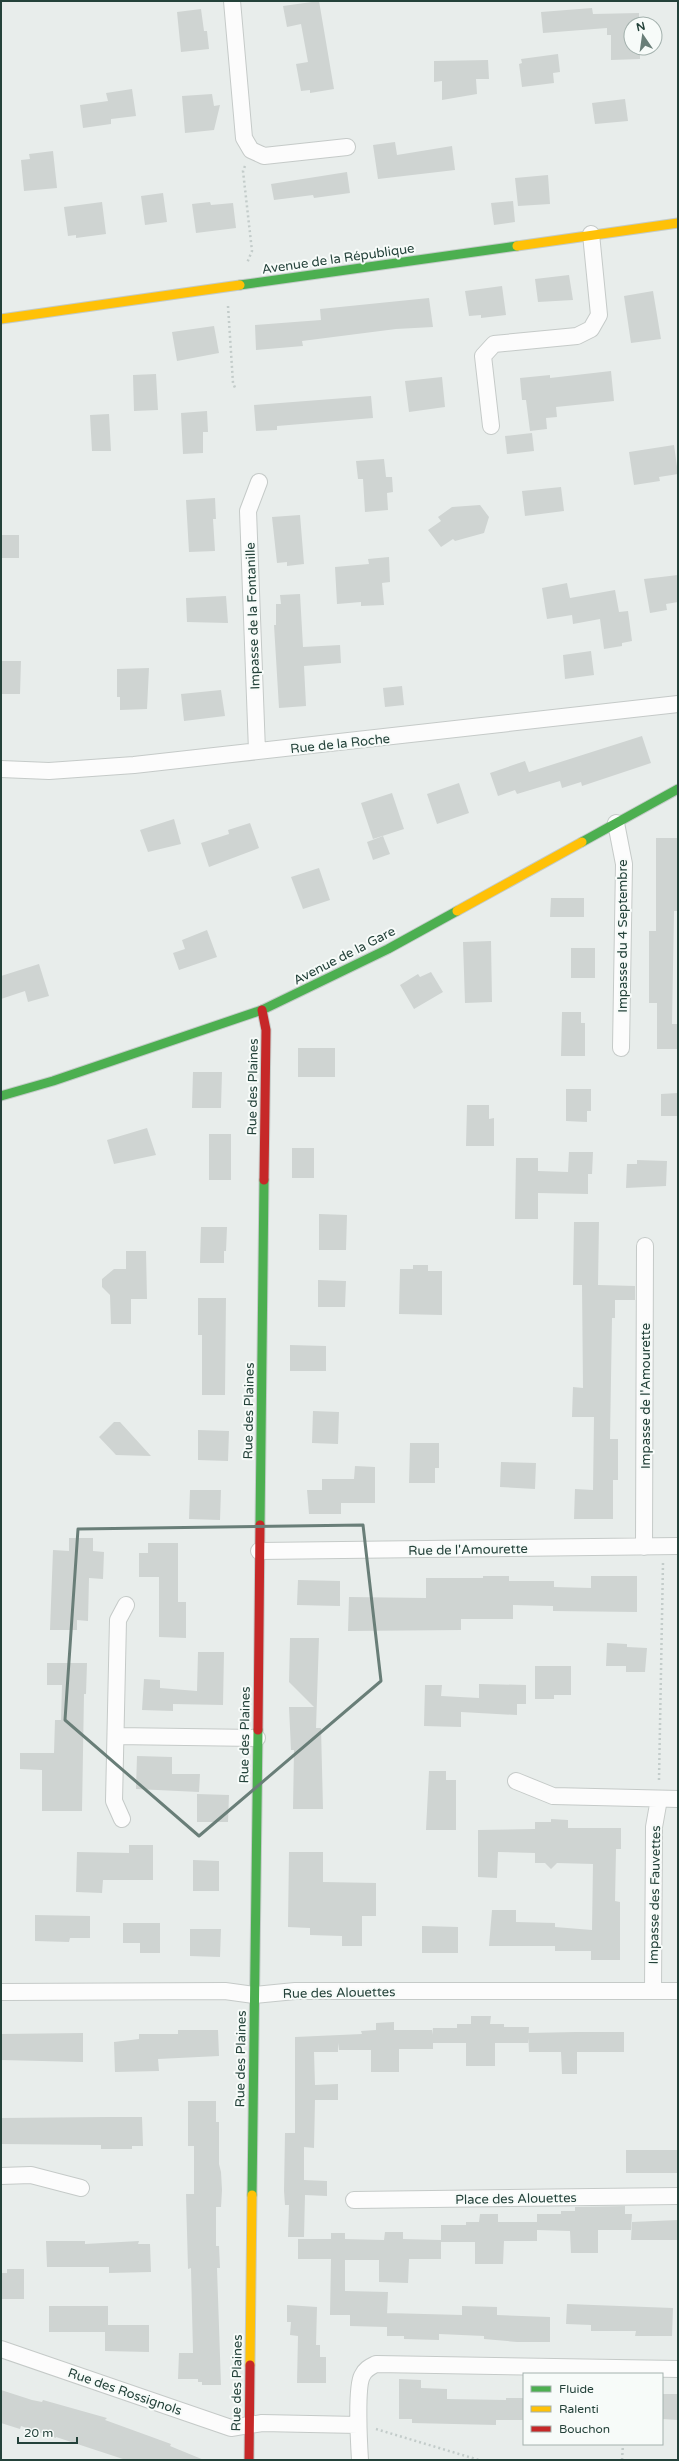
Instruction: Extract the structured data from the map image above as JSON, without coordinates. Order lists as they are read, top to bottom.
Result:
{
  "streets": {
    "street": [
      "Avenue de la République",
      "Impasse de la Fontanille",
      "Rue de la Roche",
      "Impasse du 4 Septembre",
      "Avenue de la Gare",
      "Rue des Plaines",
      "Impasse de l'Amourette",
      "Rue de l'Amourette",
      "Impasse des Fauvettes",
      "Rue des Alouettes",
      "Place des Alouettes",
      "Rue des Rossignols"
    ]
  },
  "crossings": [
    ["Impasse de la Fontanille", "Rue de la Roche"],
    ["Impasse du 4 Septembre", "Avenue de la Gare"],
    ["Avenue de la Gare", "Rue des Plaines"],
    ["Rue des Plaines", "Rue de l'Amourette"],
    ["Rue des Plaines", "Rue des Alouettes"],
    ["Rue des Plaines", "Rue des Rossignols"],
    ["Impasse de l'Amourette", "Rue de l'Amourette"],
    ["Impasse des Fauvettes", "Rue des Alouettes"]
  ],
  "legend": ["Fluide", "Ralenti", "Bouchon"],
  "scale_bar": "20 m",
  "north": "top"
}
